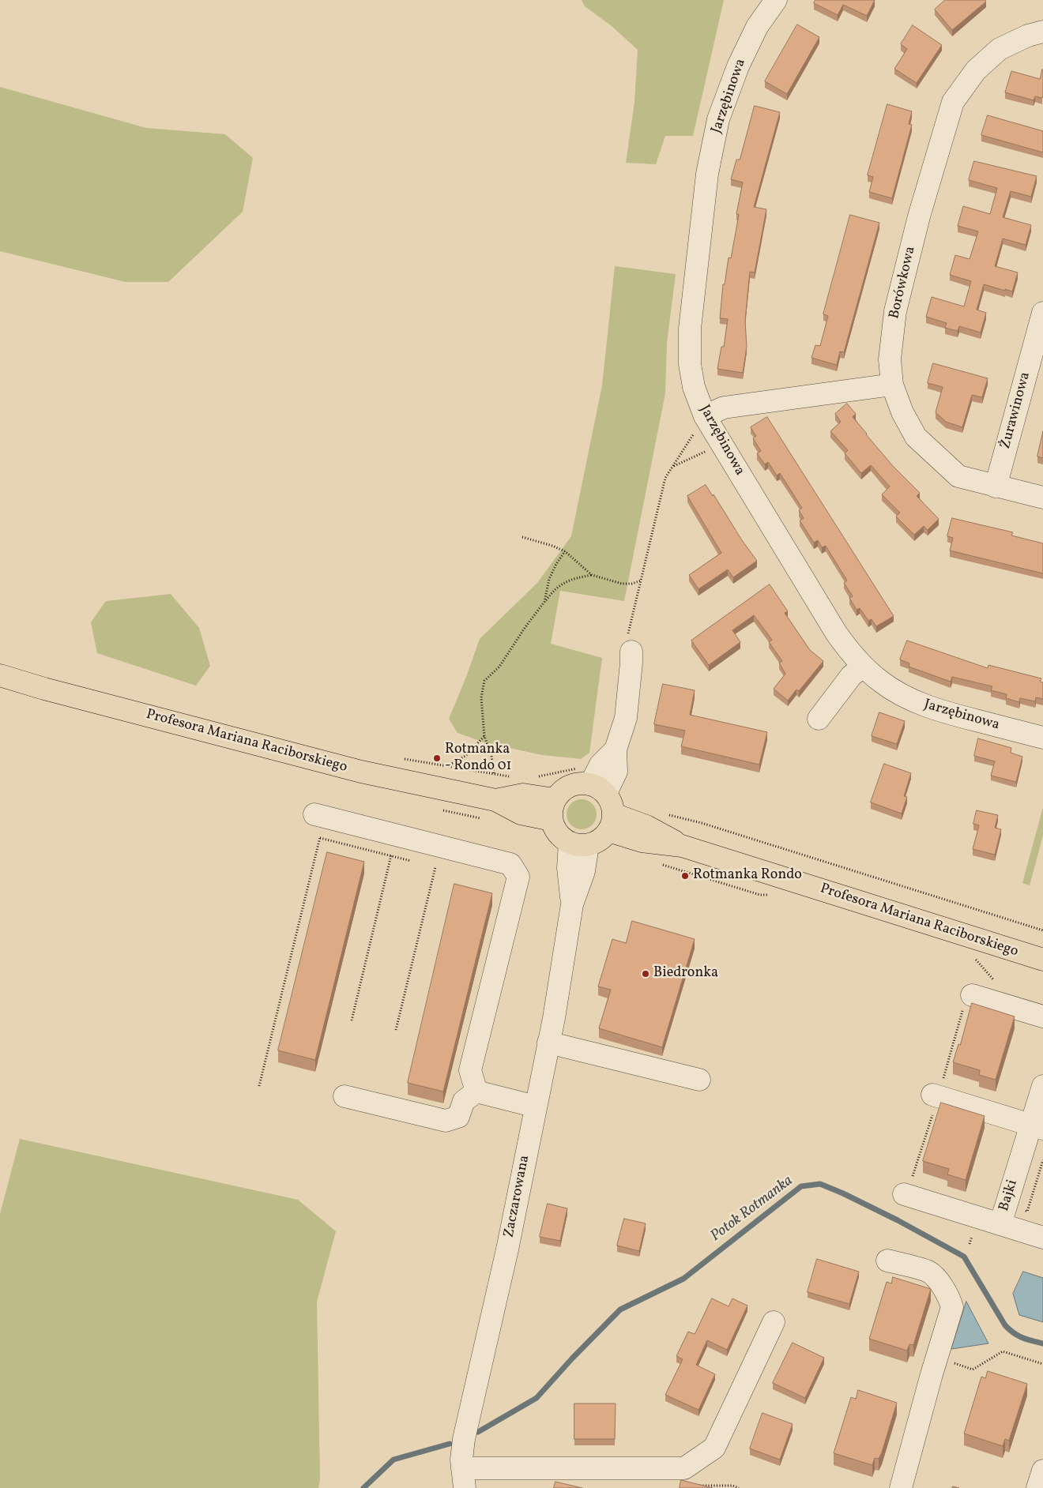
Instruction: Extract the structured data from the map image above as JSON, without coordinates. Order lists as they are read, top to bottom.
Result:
{
  "streets": {
    "main road": ["Profesora Mariana Raciborskiego"],
    "street": [
      "Jarzębinowa",
      "Borówkowa",
      "Żurawinowa",
      "Bajki",
      "Zaczarowana"
    ]
  },
  "crossings": [
    ["Borówkowa", "Żurawinowa"],
    ["Profesora Mariana Raciborskiego", "Zaczarowana"]
  ],
  "water": ["Potok Rotmanka"],
  "places": ["Rotmanka - Rondo 01", "Rotmanka Rondo", "Biedronka"]
}
